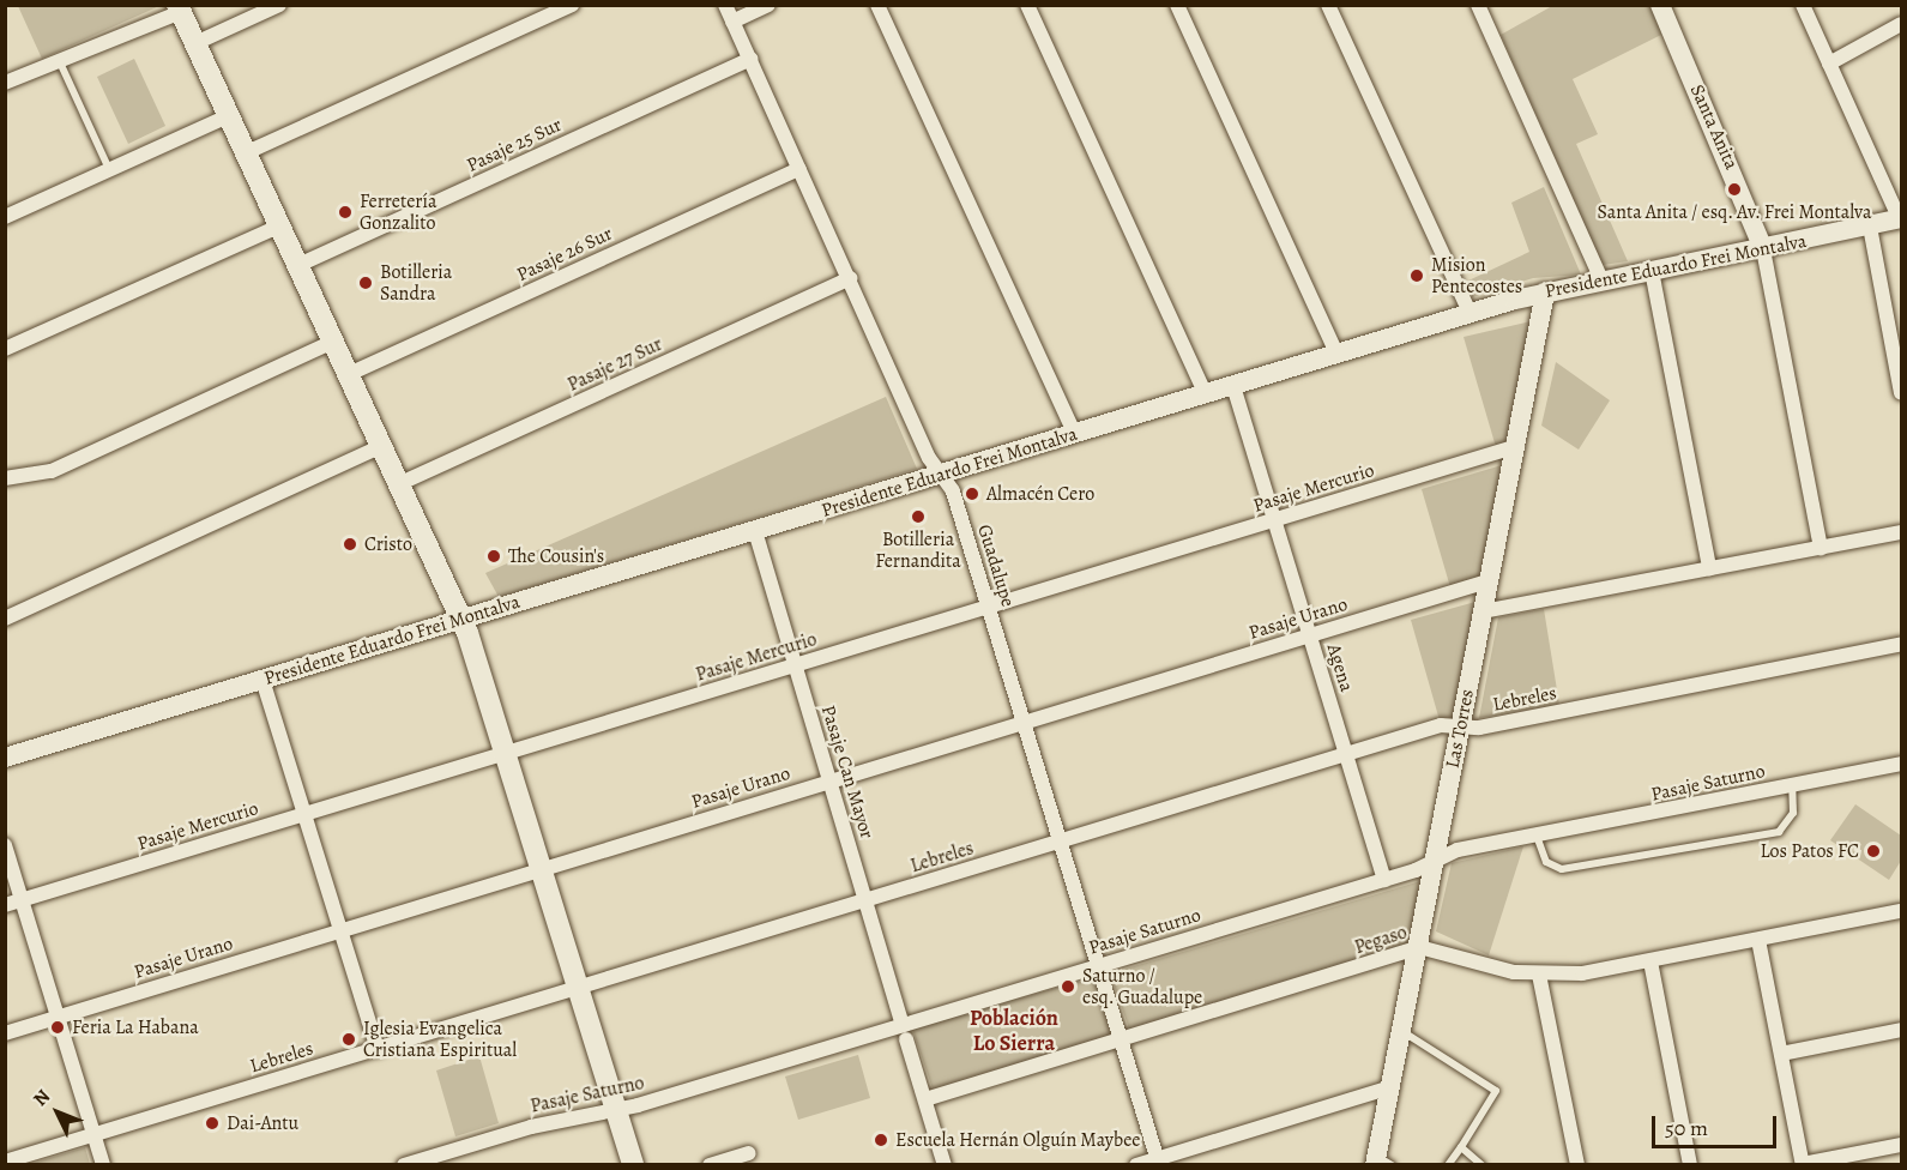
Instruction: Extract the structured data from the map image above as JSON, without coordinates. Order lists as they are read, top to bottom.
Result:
{
  "streets": {
    "street": [
      "Santa Anita",
      "Pasaje 25 Sur",
      "Pasaje 26 Sur",
      "Presidente Eduardo Frei Montalva",
      "Pasaje 27 Sur",
      "Pasaje Mercurio",
      "Guadalupe",
      "Pasaje Urano",
      "Agena",
      "Lebreles",
      "Las Torres",
      "Pasaje Can Mayor",
      "Pasaje Saturno",
      "Pegaso"
    ]
  },
  "crossings": [
    ["Santa Anita", "Presidente Eduardo Frei Montalva"],
    ["Pasaje 25 Sur", "Guadalupe"],
    ["Pasaje 26 Sur", "Guadalupe"],
    ["Presidente Eduardo Frei Montalva", "Guadalupe"],
    ["Presidente Eduardo Frei Montalva", "Agena"],
    ["Presidente Eduardo Frei Montalva", "Las Torres"],
    ["Presidente Eduardo Frei Montalva", "Pasaje Can Mayor"],
    ["Pasaje 27 Sur", "Guadalupe"],
    ["Pasaje Mercurio", "Guadalupe"],
    ["Pasaje Mercurio", "Agena"],
    ["Pasaje Mercurio", "Las Torres"],
    ["Pasaje Mercurio", "Pasaje Can Mayor"],
    ["Guadalupe", "Pasaje Urano"],
    ["Guadalupe", "Lebreles"],
    ["Guadalupe", "Pasaje Saturno"],
    ["Guadalupe", "Pegaso"],
    ["Pasaje Urano", "Agena"],
    ["Pasaje Urano", "Las Torres"],
    ["Pasaje Urano", "Pasaje Can Mayor"],
    ["Agena", "Lebreles"],
    ["Agena", "Pasaje Saturno"],
    ["Lebreles", "Las Torres"],
    ["Lebreles", "Pasaje Can Mayor"],
    ["Las Torres", "Pasaje Saturno"],
    ["Las Torres", "Pegaso"],
    ["Pasaje Can Mayor", "Pasaje Saturno"],
    ["Pasaje Can Mayor", "Pegaso"]
  ],
  "districts": ["Población Lo Sierra"],
  "places": [
    "Santa Anita / esq. Av. Frei Montalva",
    "Ferretería Gonzalito",
    "Mision Pentecostes",
    "Botilleria Sandra",
    "Almacén Cero",
    "Botilleria Fernandita",
    "Cristo",
    "The Cousin's",
    "Los Patos FC",
    "Saturno / esq. Guadalupe",
    "Feria La Habana",
    "Iglesia Evangelica Cristiana Espiritual",
    "Dai-Antu",
    "Escuela Hernán Olguín Maybee"
  ],
  "scale_bar": "50 m",
  "north": "top left"
}
